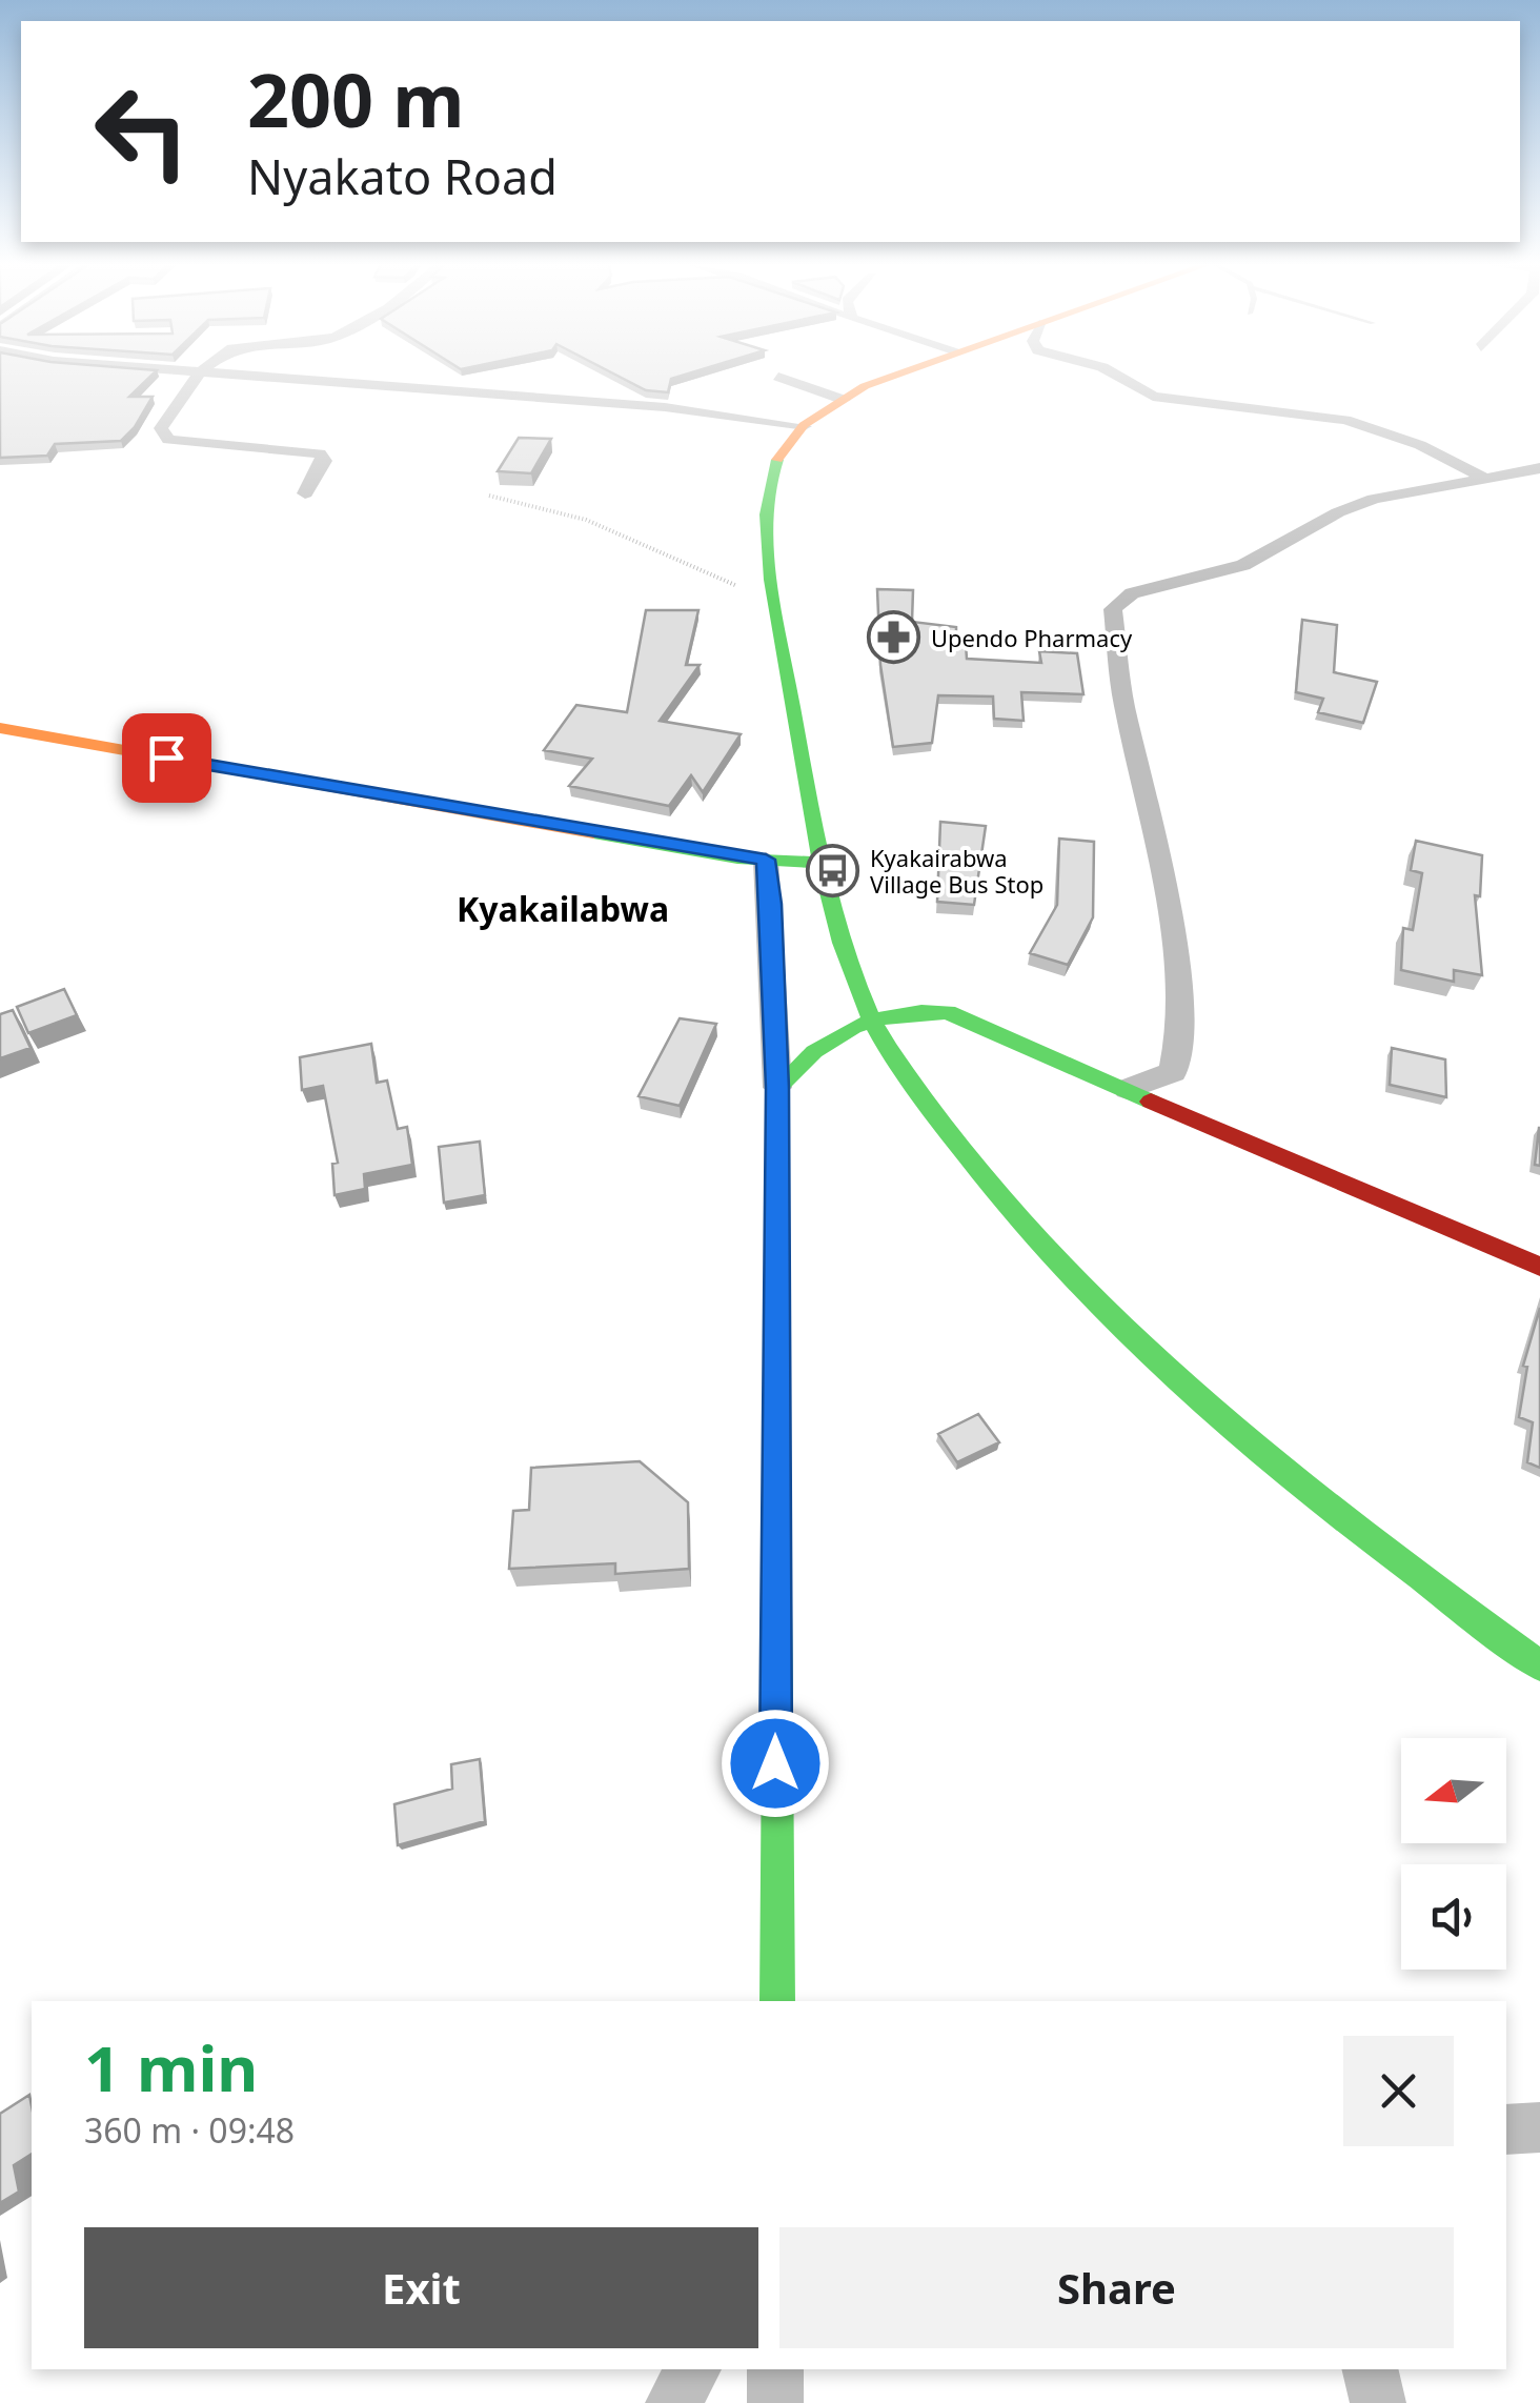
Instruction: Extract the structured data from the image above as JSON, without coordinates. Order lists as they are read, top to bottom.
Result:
{
  "districts": ["Kyakailabwa"],
  "places": {
    "pharmacy": ["Upendo Pharmacy"],
    "bus stop": ["Kyakairabwa Village Bus Stop"]
  },
  "north": "left",
  "page": {
    "turn": ["200 m", "Nyakato Road"],
    "heading": ["1 min", "360 m · 09:48"],
    "buttons": ["Exit", "Share"]
  }
}
